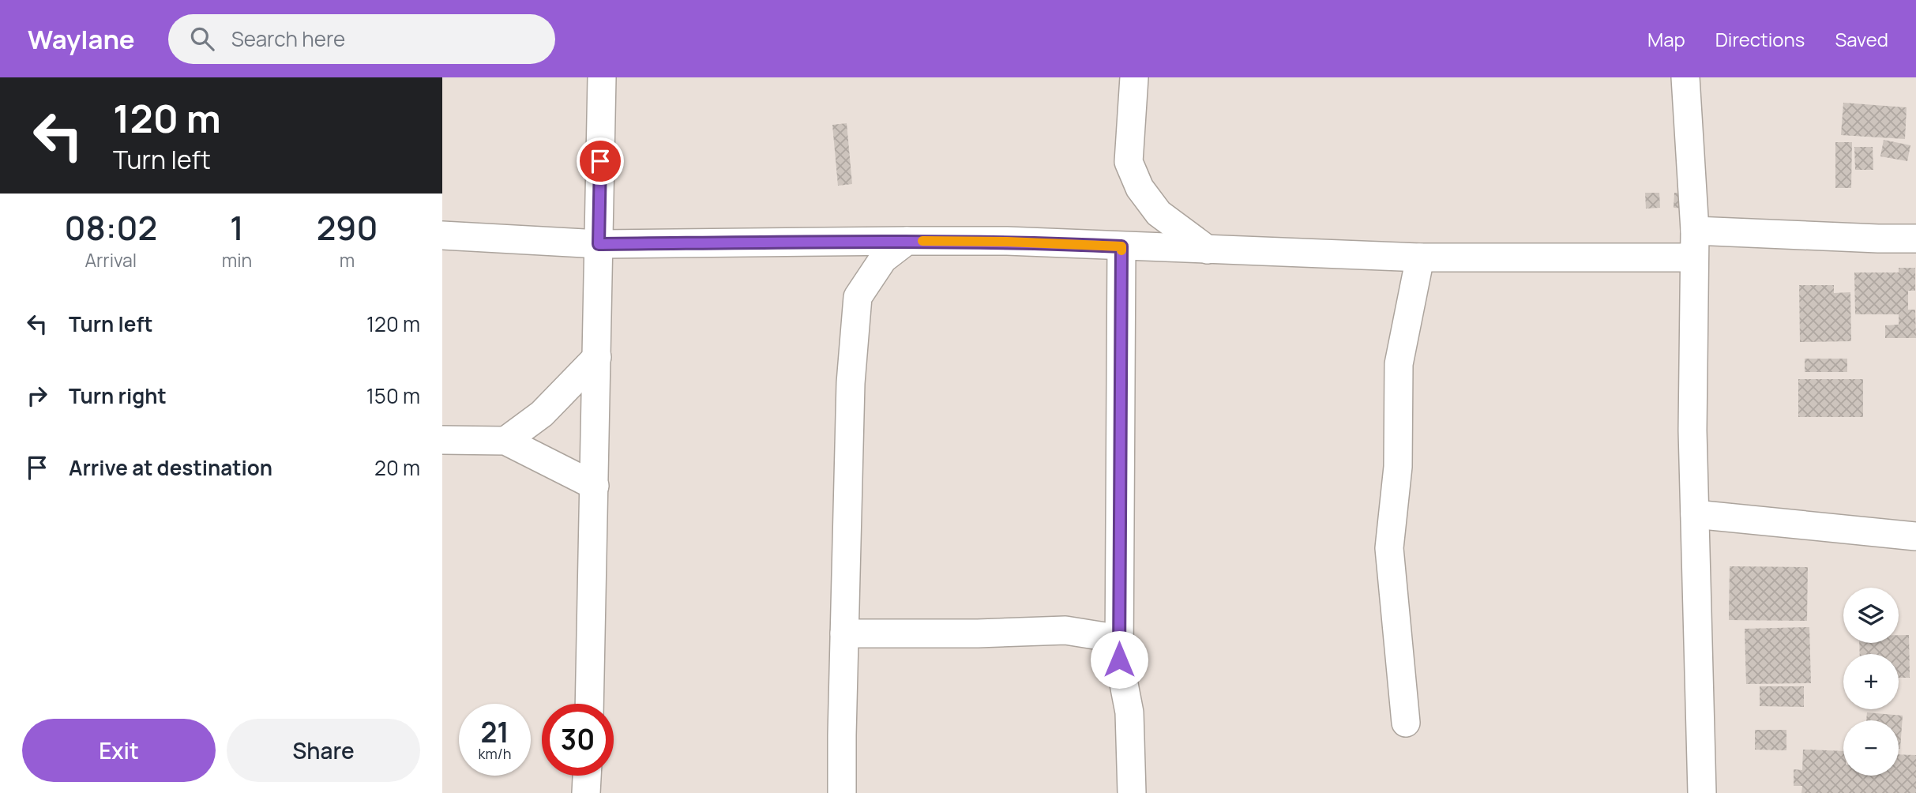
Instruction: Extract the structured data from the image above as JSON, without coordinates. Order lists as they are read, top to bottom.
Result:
{
  "page": {
    "header": "Waylane",
    "search": "Search here",
    "nav": ["Map", "Directions", "Saved"],
    "turn": ["120 m", "Turn left"],
    "eta": [
      "08:02",
      "Arrival",
      "1",
      "min",
      "290",
      "m"
    ],
    "list": [
      {
        "name": "Turn left",
        "value": "120 m"
      },
      {
        "name": "Turn right",
        "value": "150 m"
      },
      {
        "name": "Arrive at destination",
        "value": "20 m"
      }
    ],
    "map_buttons": ["+", "−"],
    "speed": "21 km/h",
    "limit": "30",
    "buttons": ["Exit", "Share"]
  }
}
